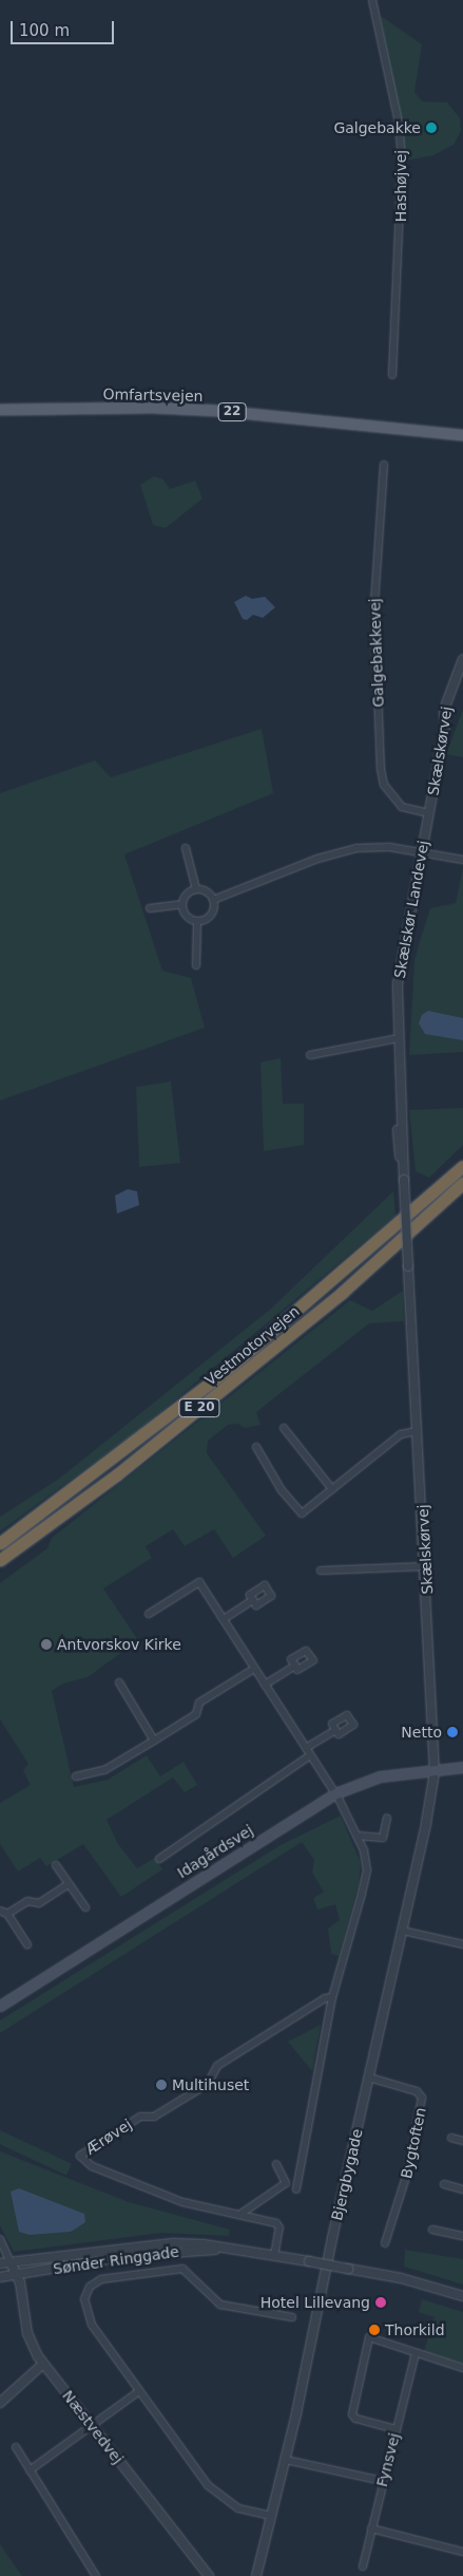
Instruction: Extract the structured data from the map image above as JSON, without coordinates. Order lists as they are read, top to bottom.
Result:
{
  "streets": {
    "highway": ["Vestmotorvejen", "E 20"],
    "main road": ["Omfartsvejen", "22", "Idagårdsvej"],
    "street": [
      "Hashøjvej",
      "Galgebakkevej",
      "Skælskørvej",
      "Skælskør Landevej",
      "Ærøvej",
      "Bygtoften",
      "Bjergbygade",
      "Sønder Ringgade",
      "Næstvedvej",
      "Fynsvej"
    ]
  },
  "crossings": [
    ["Galgebakkevej", "Skælskørvej"],
    ["Galgebakkevej", "Skælskør Landevej"],
    ["Skælskørvej", "Skælskør Landevej"],
    ["Skælskørvej", "Idagårdsvej"],
    ["Skælskørvej", "Bjergbygade"],
    ["Idagårdsvej", "Bjergbygade"],
    ["Ærøvej", "Sønder Ringgade"],
    ["Bygtoften", "Bjergbygade"],
    ["Sønder Ringgade", "Næstvedvej"]
  ],
  "places": [
    "Galgebakke",
    "Antvorskov Kirke",
    "Netto",
    "Multihuset",
    "Hotel Lillevang",
    "Thorkild"
  ],
  "scale_bar": "100 m"
}
